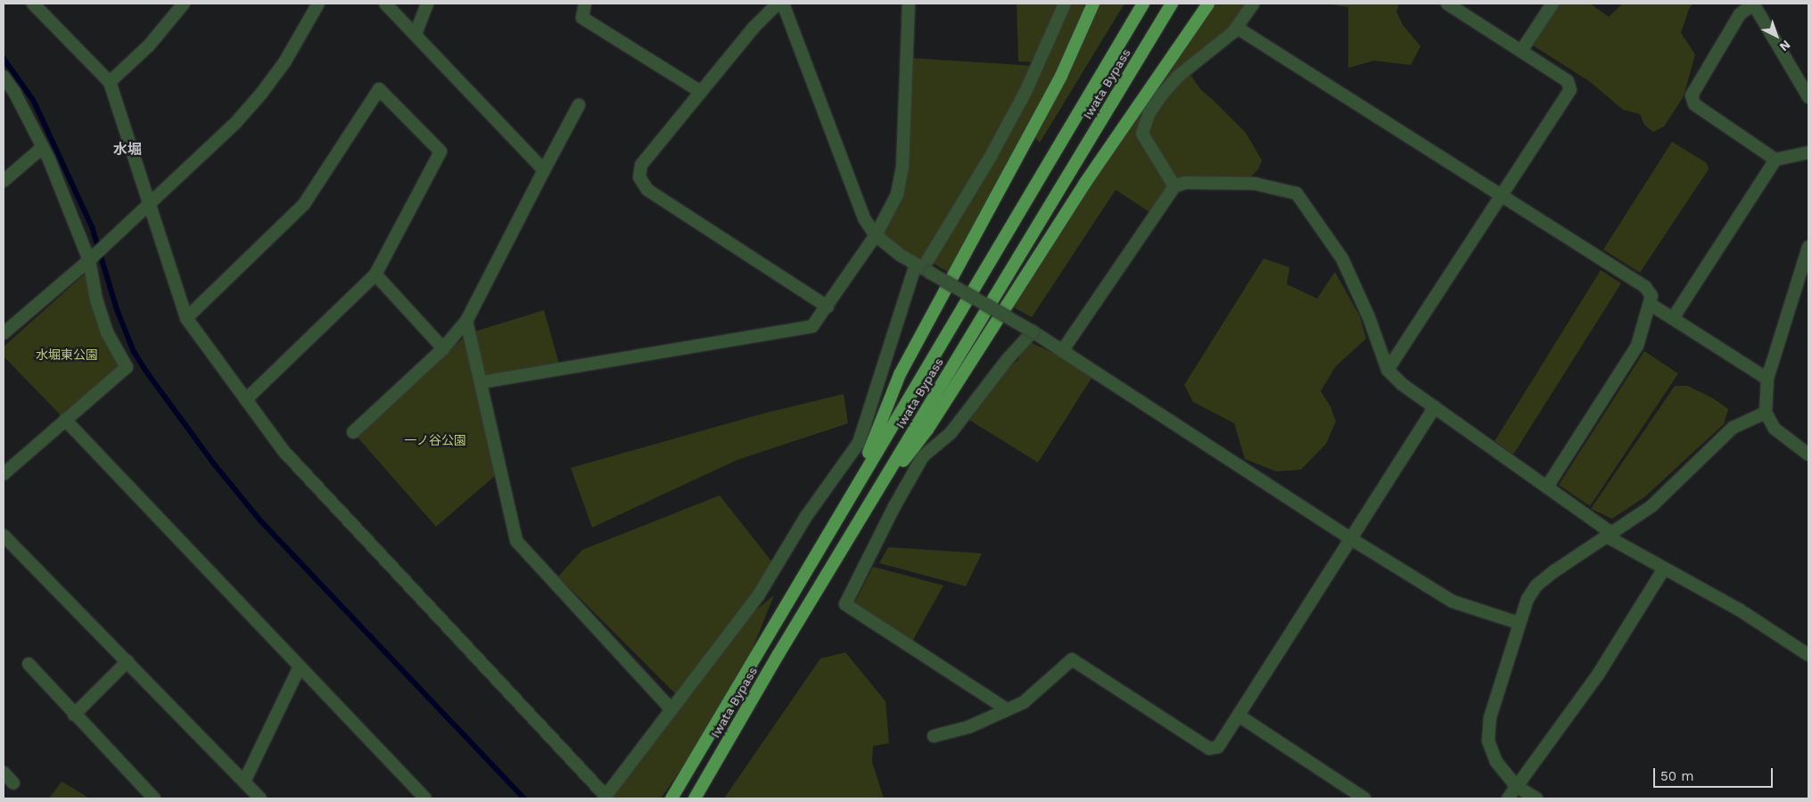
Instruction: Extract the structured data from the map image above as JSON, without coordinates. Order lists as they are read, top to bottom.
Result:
{
  "streets": {
    "highway": ["Iwata Bypass"]
  },
  "districts": ["水堀"],
  "parks": ["水堀東公園", "一ノ谷公園"],
  "scale_bar": "50 m",
  "north": "bottom right"
}
